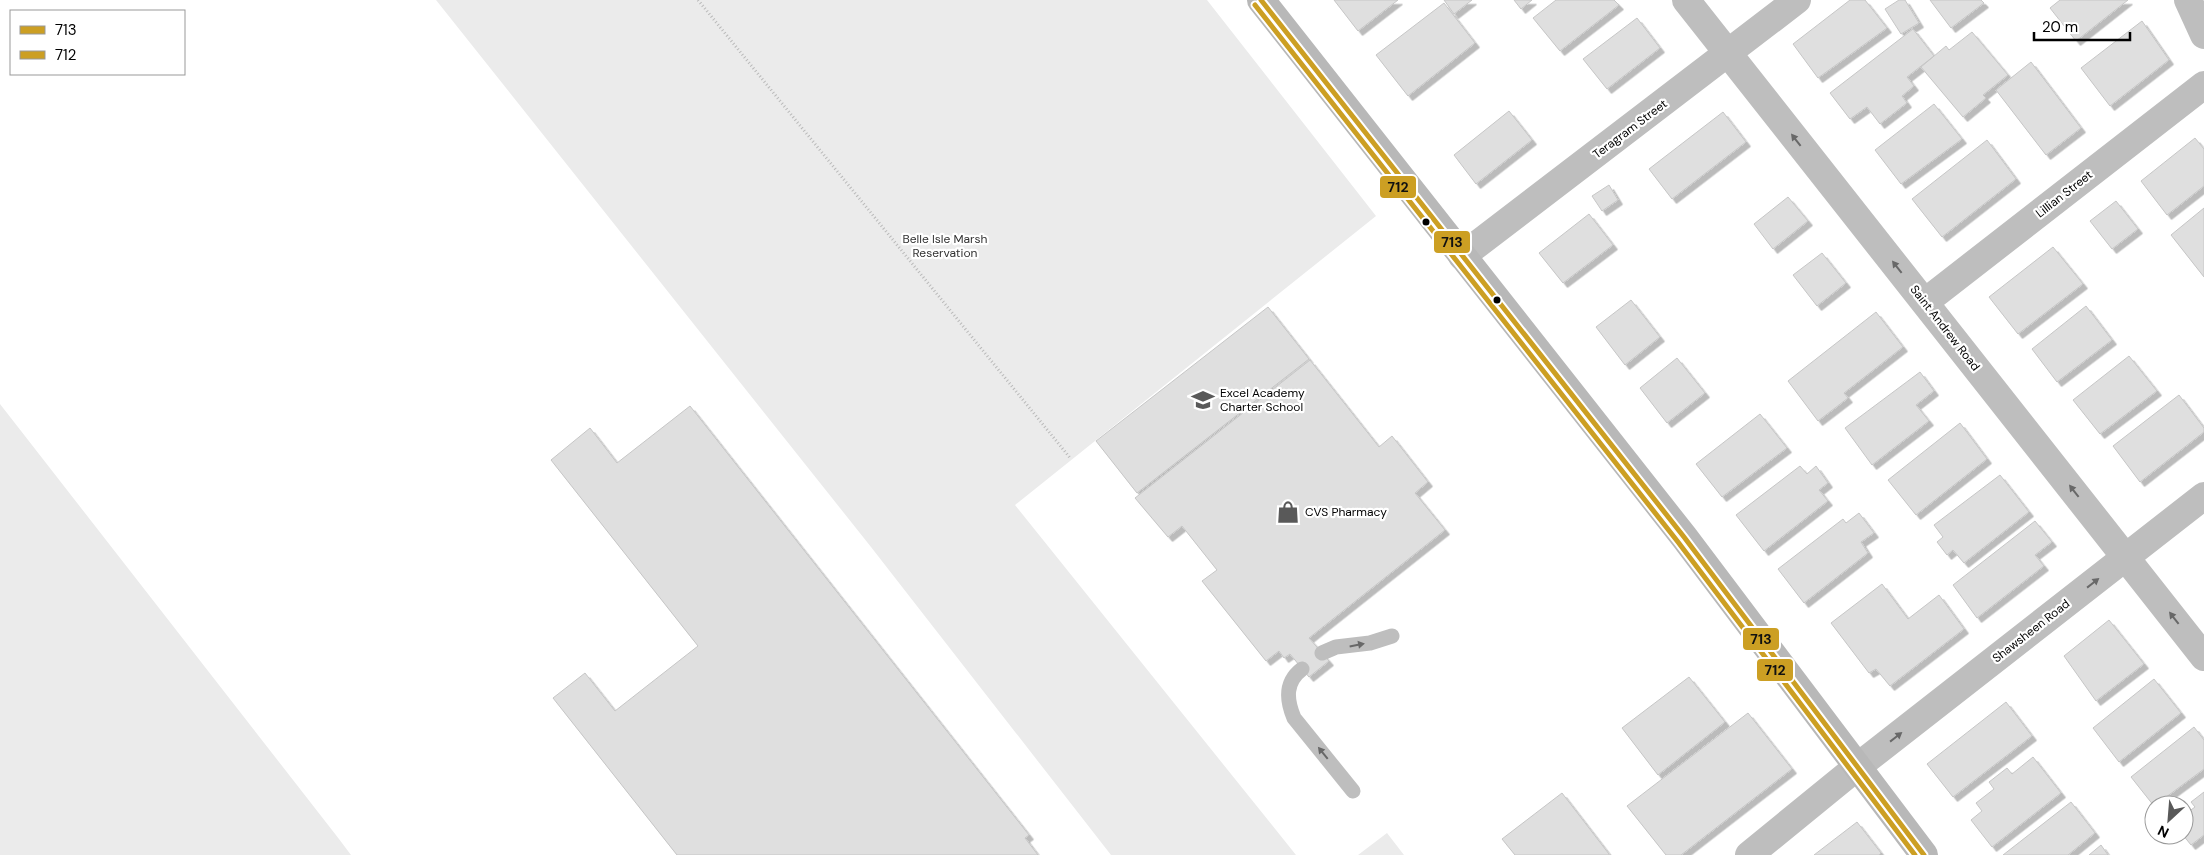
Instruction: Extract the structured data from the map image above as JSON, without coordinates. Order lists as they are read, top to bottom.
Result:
{
  "streets": {
    "street": [
      "Teragram Street",
      "Lillian Street",
      "Saint Andrew Road",
      "Shawsheen Road"
    ]
  },
  "crossings": [
    ["Teragram Street", "Saint Andrew Road"],
    ["Lillian Street", "Saint Andrew Road"],
    ["Saint Andrew Road", "Shawsheen Road"]
  ],
  "one_way": ["Saint Andrew Road", "Shawsheen Road"],
  "parks": ["Belle Isle Marsh Reservation"],
  "places": {
    "school or university": ["Excel Academy Charter School"],
    "shop": ["CVS Pharmacy"]
  },
  "lines": ["transit line 713", "transit line 712"],
  "legend": ["713", "712"],
  "scale_bar": "20 m",
  "north": "bottom left"
}
